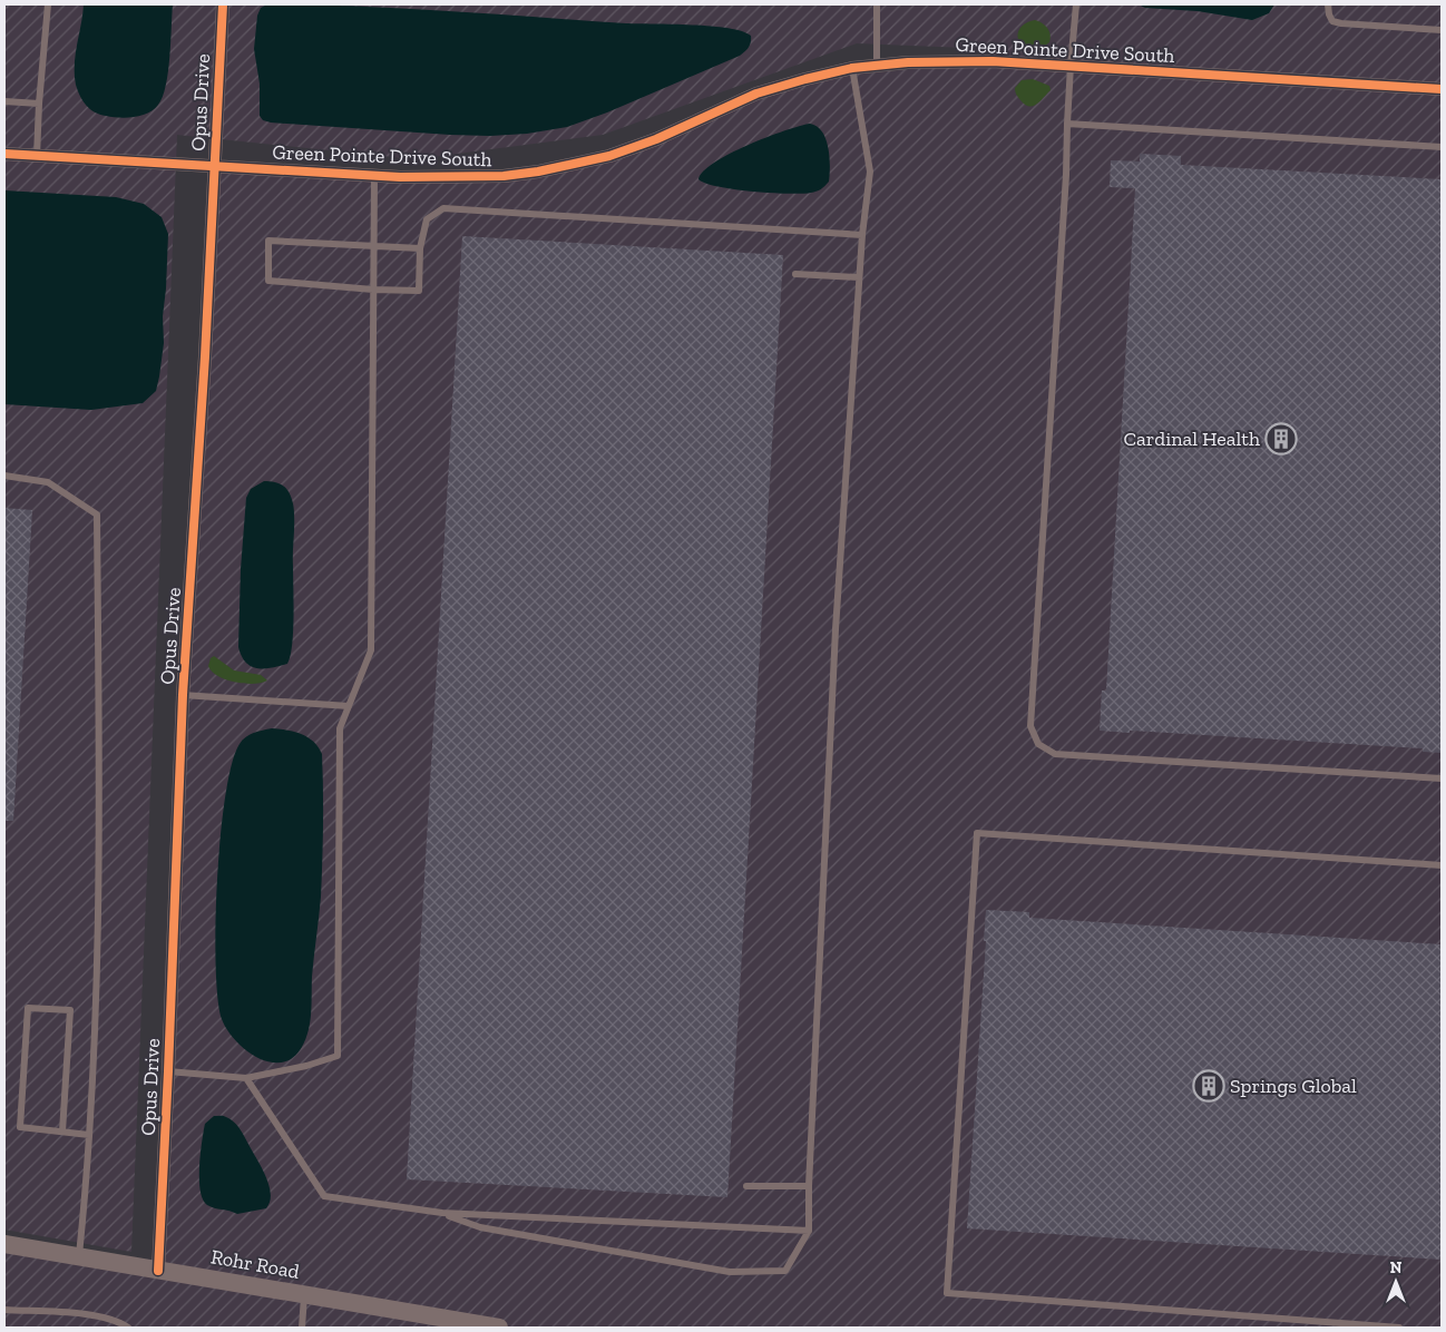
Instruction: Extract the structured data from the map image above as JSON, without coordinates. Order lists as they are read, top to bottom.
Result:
{
  "streets": {
    "street": ["Green Pointe Drive South", "Opus Drive", "Rohr Road"]
  },
  "crossings": [
    ["Green Pointe Drive South", "Opus Drive"],
    ["Opus Drive", "Rohr Road"]
  ],
  "places": {
    "building": ["Cardinal Health", "Springs Global"]
  },
  "north": "top"
}
